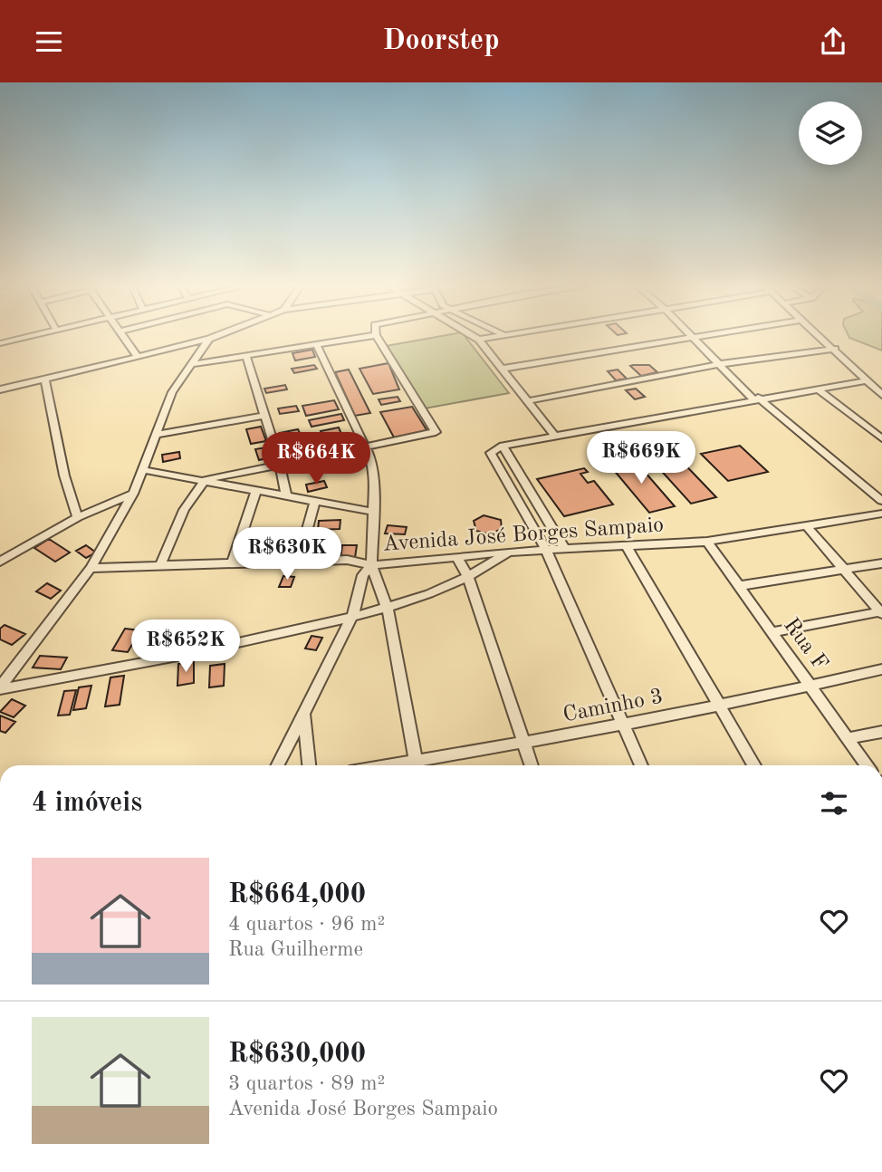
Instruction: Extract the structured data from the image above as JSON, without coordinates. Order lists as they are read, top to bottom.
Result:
{
  "streets": {
    "street": ["Avenida José Borges Sampaio", "Rua F", "Caminho 3"]
  },
  "crossings": [
    ["Avenida José Borges Sampaio", "Rua F"],
    ["Rua F", "Caminho 3"]
  ],
  "page": {
    "header": "Doorstep",
    "price": [
      "R$669K",
      "R$664K",
      "R$630K",
      "R$652K"
    ],
    "heading": "4 imóveis",
    "list": [
      {
        "name": "R$664,000",
        "note": "4 quartos · 96 m² · Rua Guilherme"
      },
      {
        "name": "R$630,000",
        "note": "3 quartos · 89 m² · Avenida José Borges Sampaio"
      }
    ]
  }
}
